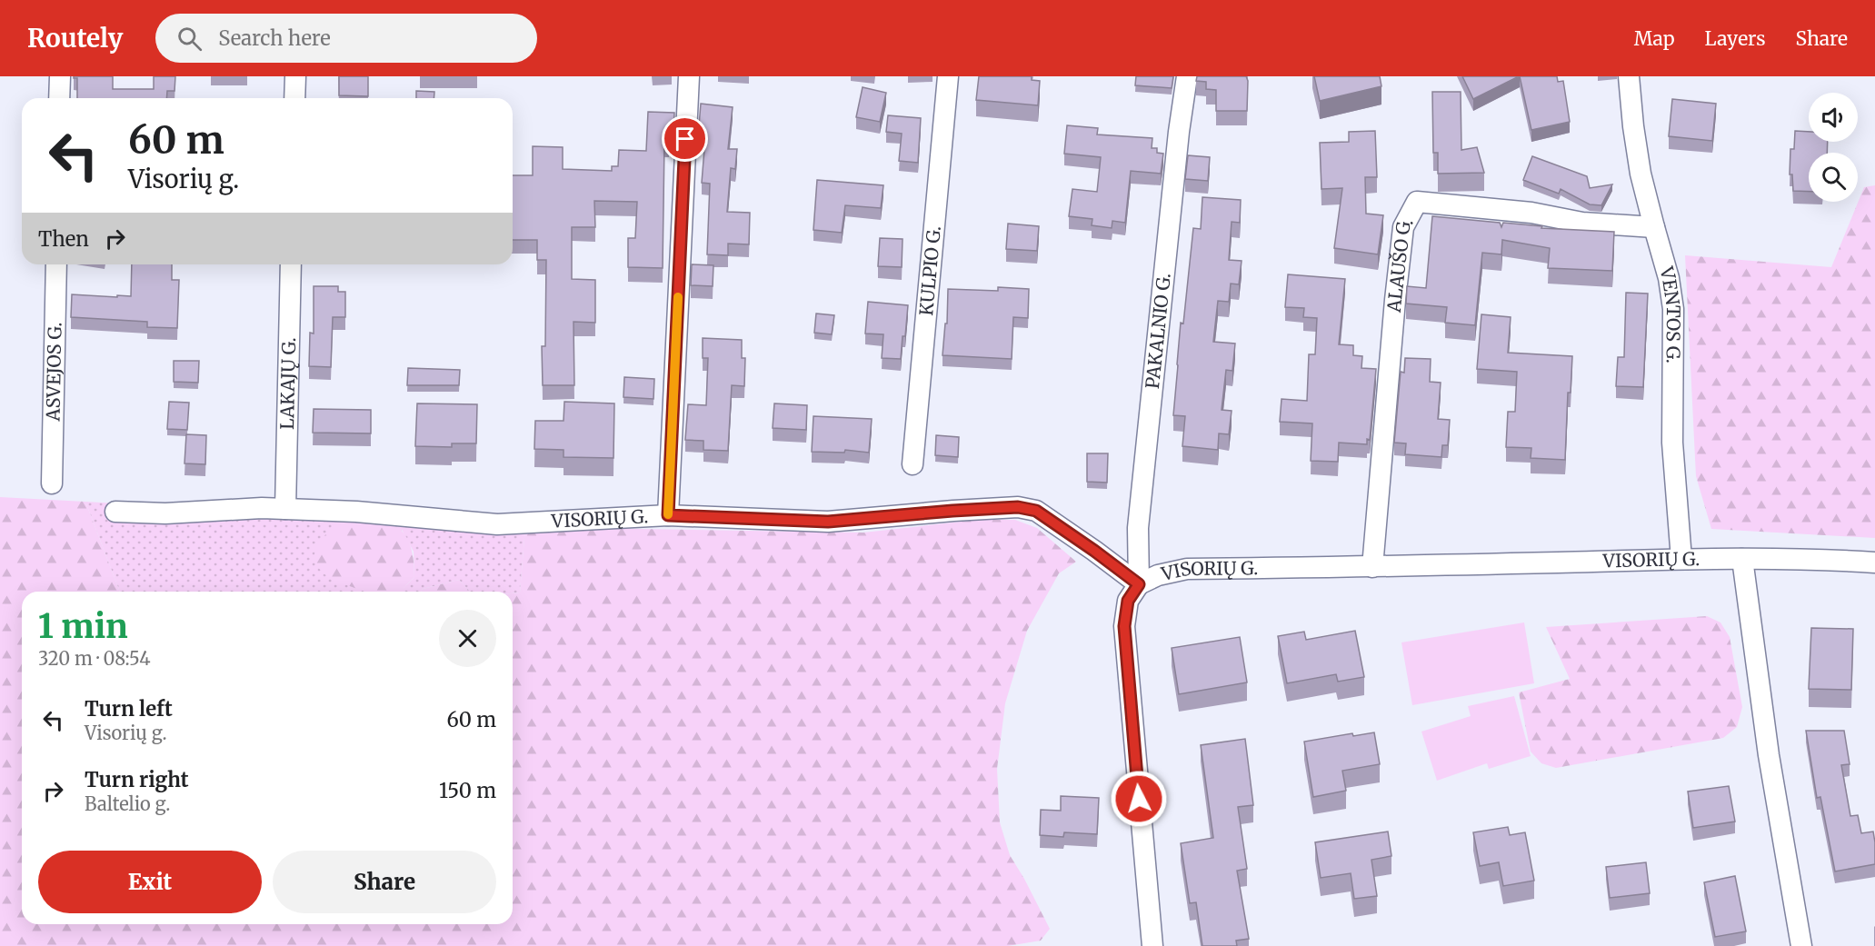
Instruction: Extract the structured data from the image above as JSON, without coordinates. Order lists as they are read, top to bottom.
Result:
{
  "streets": {
    "street": [
      "ALAUŠO G.",
      "KULPIO G.",
      "VENTOS G.",
      "PAKALNIO G.",
      "ASVEJOS G.",
      "LAKAJŲ G.",
      "VISORIŲ G."
    ]
  },
  "crossings": [
    ["ALAUŠO G.", "VENTOS G."],
    ["ALAUŠO G.", "VISORIŲ G."],
    ["VENTOS G.", "VISORIŲ G."],
    ["PAKALNIO G.", "VISORIŲ G."],
    ["LAKAJŲ G.", "VISORIŲ G."]
  ],
  "page": {
    "header": "Routely",
    "search": "Search here",
    "nav": ["Map", "Layers", "Share"],
    "turn": ["60 m", "Visorių g."],
    "then": "Then",
    "heading": ["1 min", "320 m · 08:54"],
    "list": [
      {
        "name": "Turn left",
        "note": "Visorių g.",
        "value": "60 m"
      },
      {
        "name": "Turn right",
        "note": "Baltelio g.",
        "value": "150 m"
      }
    ],
    "buttons": ["Exit", "Share"]
  }
}
